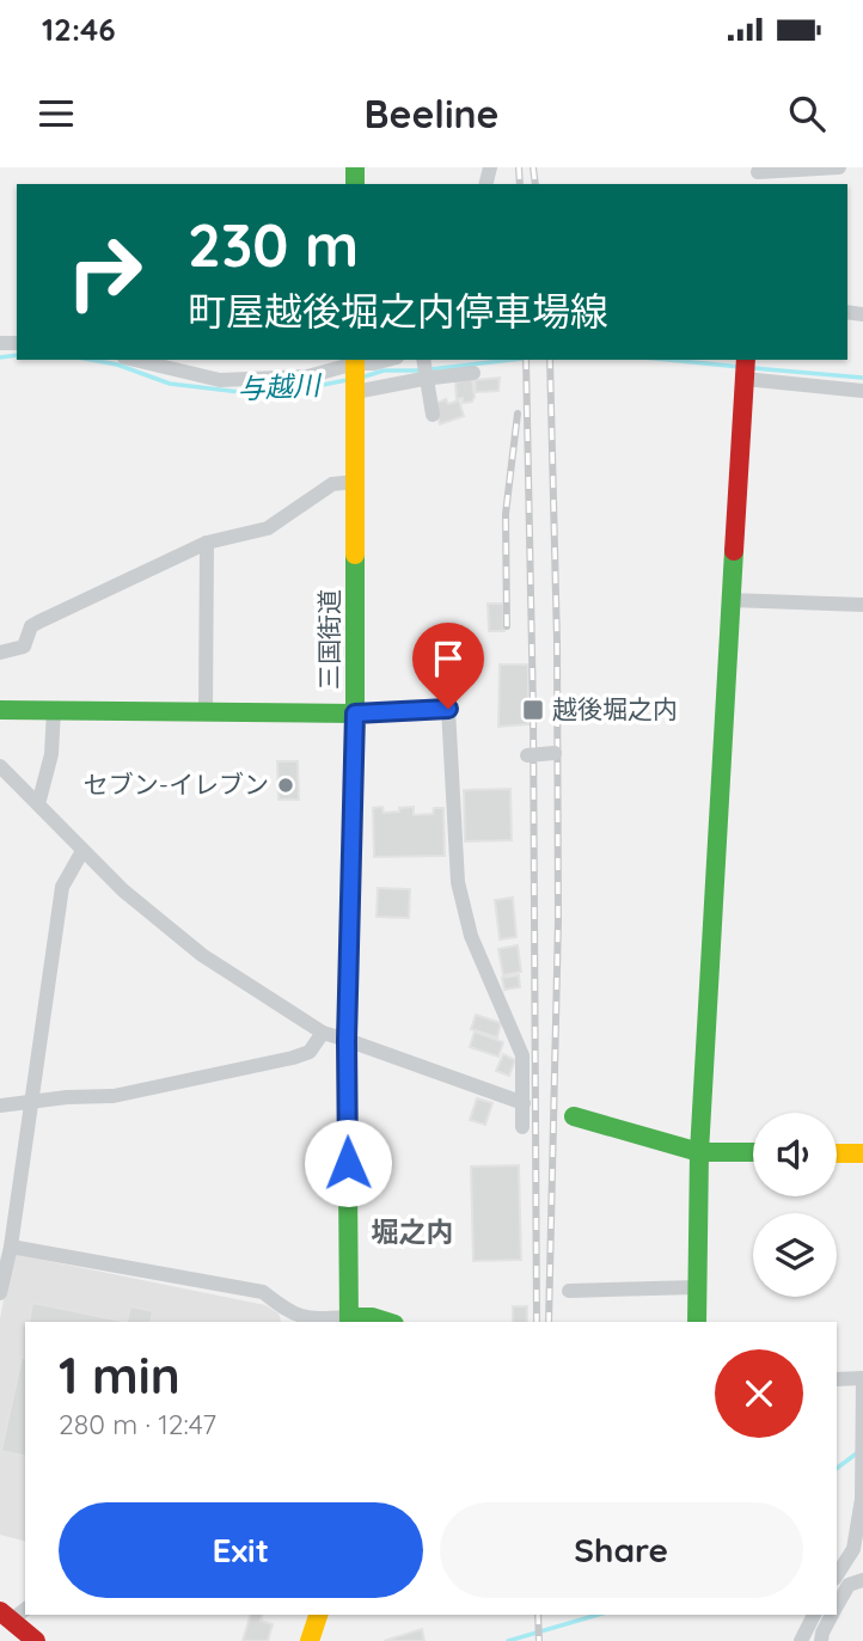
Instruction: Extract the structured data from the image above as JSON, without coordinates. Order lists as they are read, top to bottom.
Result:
{
  "streets": {
    "main road": ["三国街道"]
  },
  "districts": ["堀之内"],
  "water": ["与越川"],
  "places": {
    "transit": ["越後堀之内"],
    "other": ["セブン-イレブン"]
  },
  "page": {
    "status": "12:46",
    "header": "Beeline",
    "turn": ["230 m", "町屋越後堀之内停車場線"],
    "heading": ["1 min", "280 m · 12:47"],
    "buttons": ["Exit", "Share"]
  }
}
